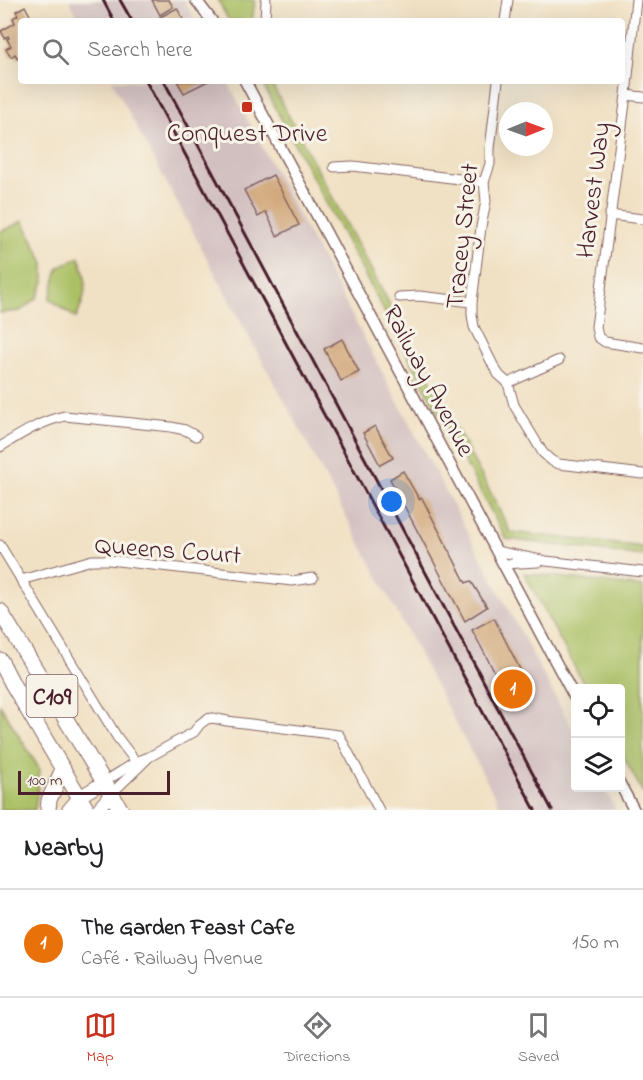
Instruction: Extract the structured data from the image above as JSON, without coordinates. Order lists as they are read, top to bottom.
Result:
{
  "streets": {
    "highway": ["C109"],
    "street": [
      "Harvest Way",
      "Tracey Street",
      "Railway Avenue",
      "Queens Court"
    ]
  },
  "places": {
    "transit": ["Conquest Drive"]
  },
  "scale_bar": "100 m",
  "north": "right",
  "page": {
    "search": "Search here",
    "pins": "1",
    "scale": "100 m",
    "heading": "Nearby",
    "list": [
      {
        "mark": "1",
        "name": "The Garden Feast Cafe",
        "note": "Café · Railway Avenue",
        "value": "150 m"
      }
    ],
    "nav": ["Map", "Directions", "Saved"]
  }
}
